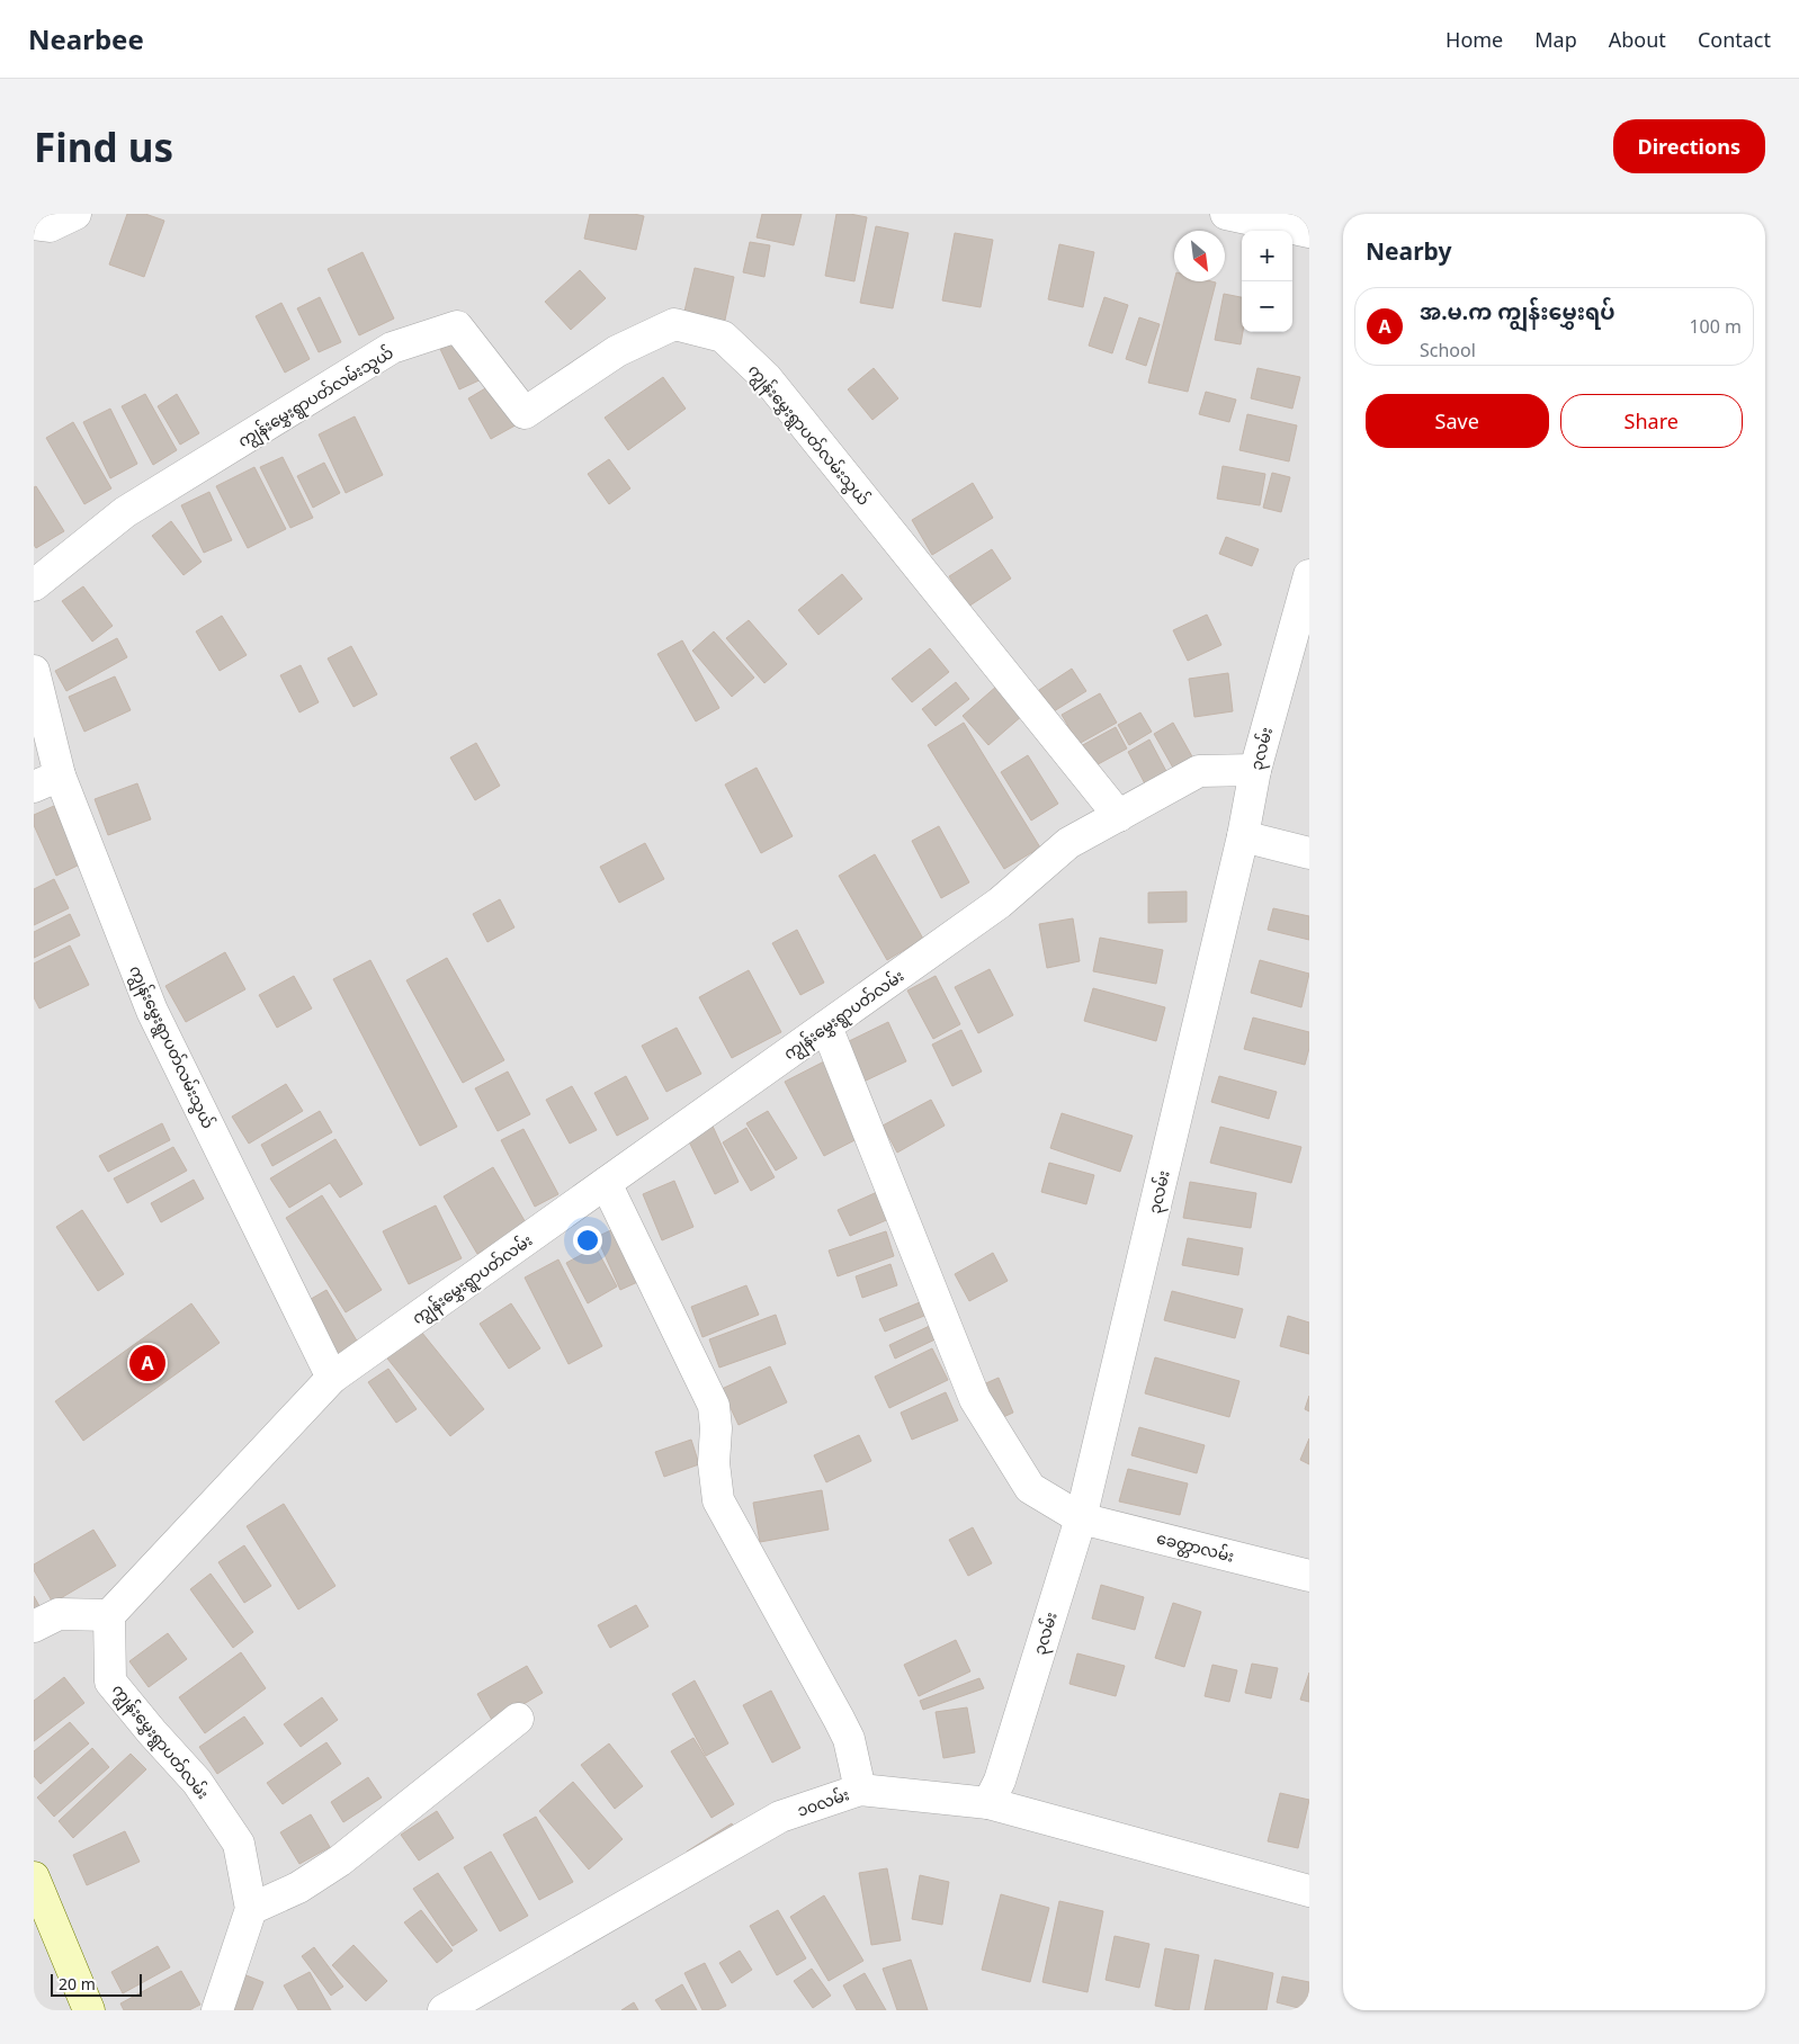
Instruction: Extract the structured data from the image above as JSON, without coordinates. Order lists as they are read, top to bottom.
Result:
{
  "streets": {
    "street": [
      "ကျွန်းမွှေးရွာပတ်လမ်းသွယ်",
      "၃လမ်း",
      "ကျွန်းမွှေးရွာပတ်လမ်း",
      "ခေတ္တာလမ်း",
      "၁၀လမ်း"
    ]
  },
  "crossings": [
    ["ကျွန်းမွှေးရွာပတ်လမ်းသွယ်", "ကျွန်းမွှေးရွာပတ်လမ်း"],
    ["၃လမ်း", "ကျွန်းမွှေးရွာပတ်လမ်း"],
    ["၃လမ်း", "ခေတ္တာလမ်း"],
    ["၃လမ်း", "၁၀လမ်း"],
    ["ကျွန်းမွှေးရွာပတ်လမ်း", "ခေတ္တာလမ်း"]
  ],
  "scale_bar": "20 m",
  "north": "bottom right",
  "page": {
    "header": "Nearbee",
    "nav": [
      "Home",
      "Map",
      "About",
      "Contact"
    ],
    "buttons": [
      "Directions",
      ["Save", "Share"]
    ],
    "title": "Find us",
    "heading": "Nearby",
    "map_buttons": ["+", "−"],
    "list": [
      {
        "mark": "A",
        "name": "အ.မ.က ကျွန်းမွှေးရပ်",
        "note": "School",
        "value": "100 m"
      }
    ],
    "pins": "A",
    "scale": "20 m"
  }
}
